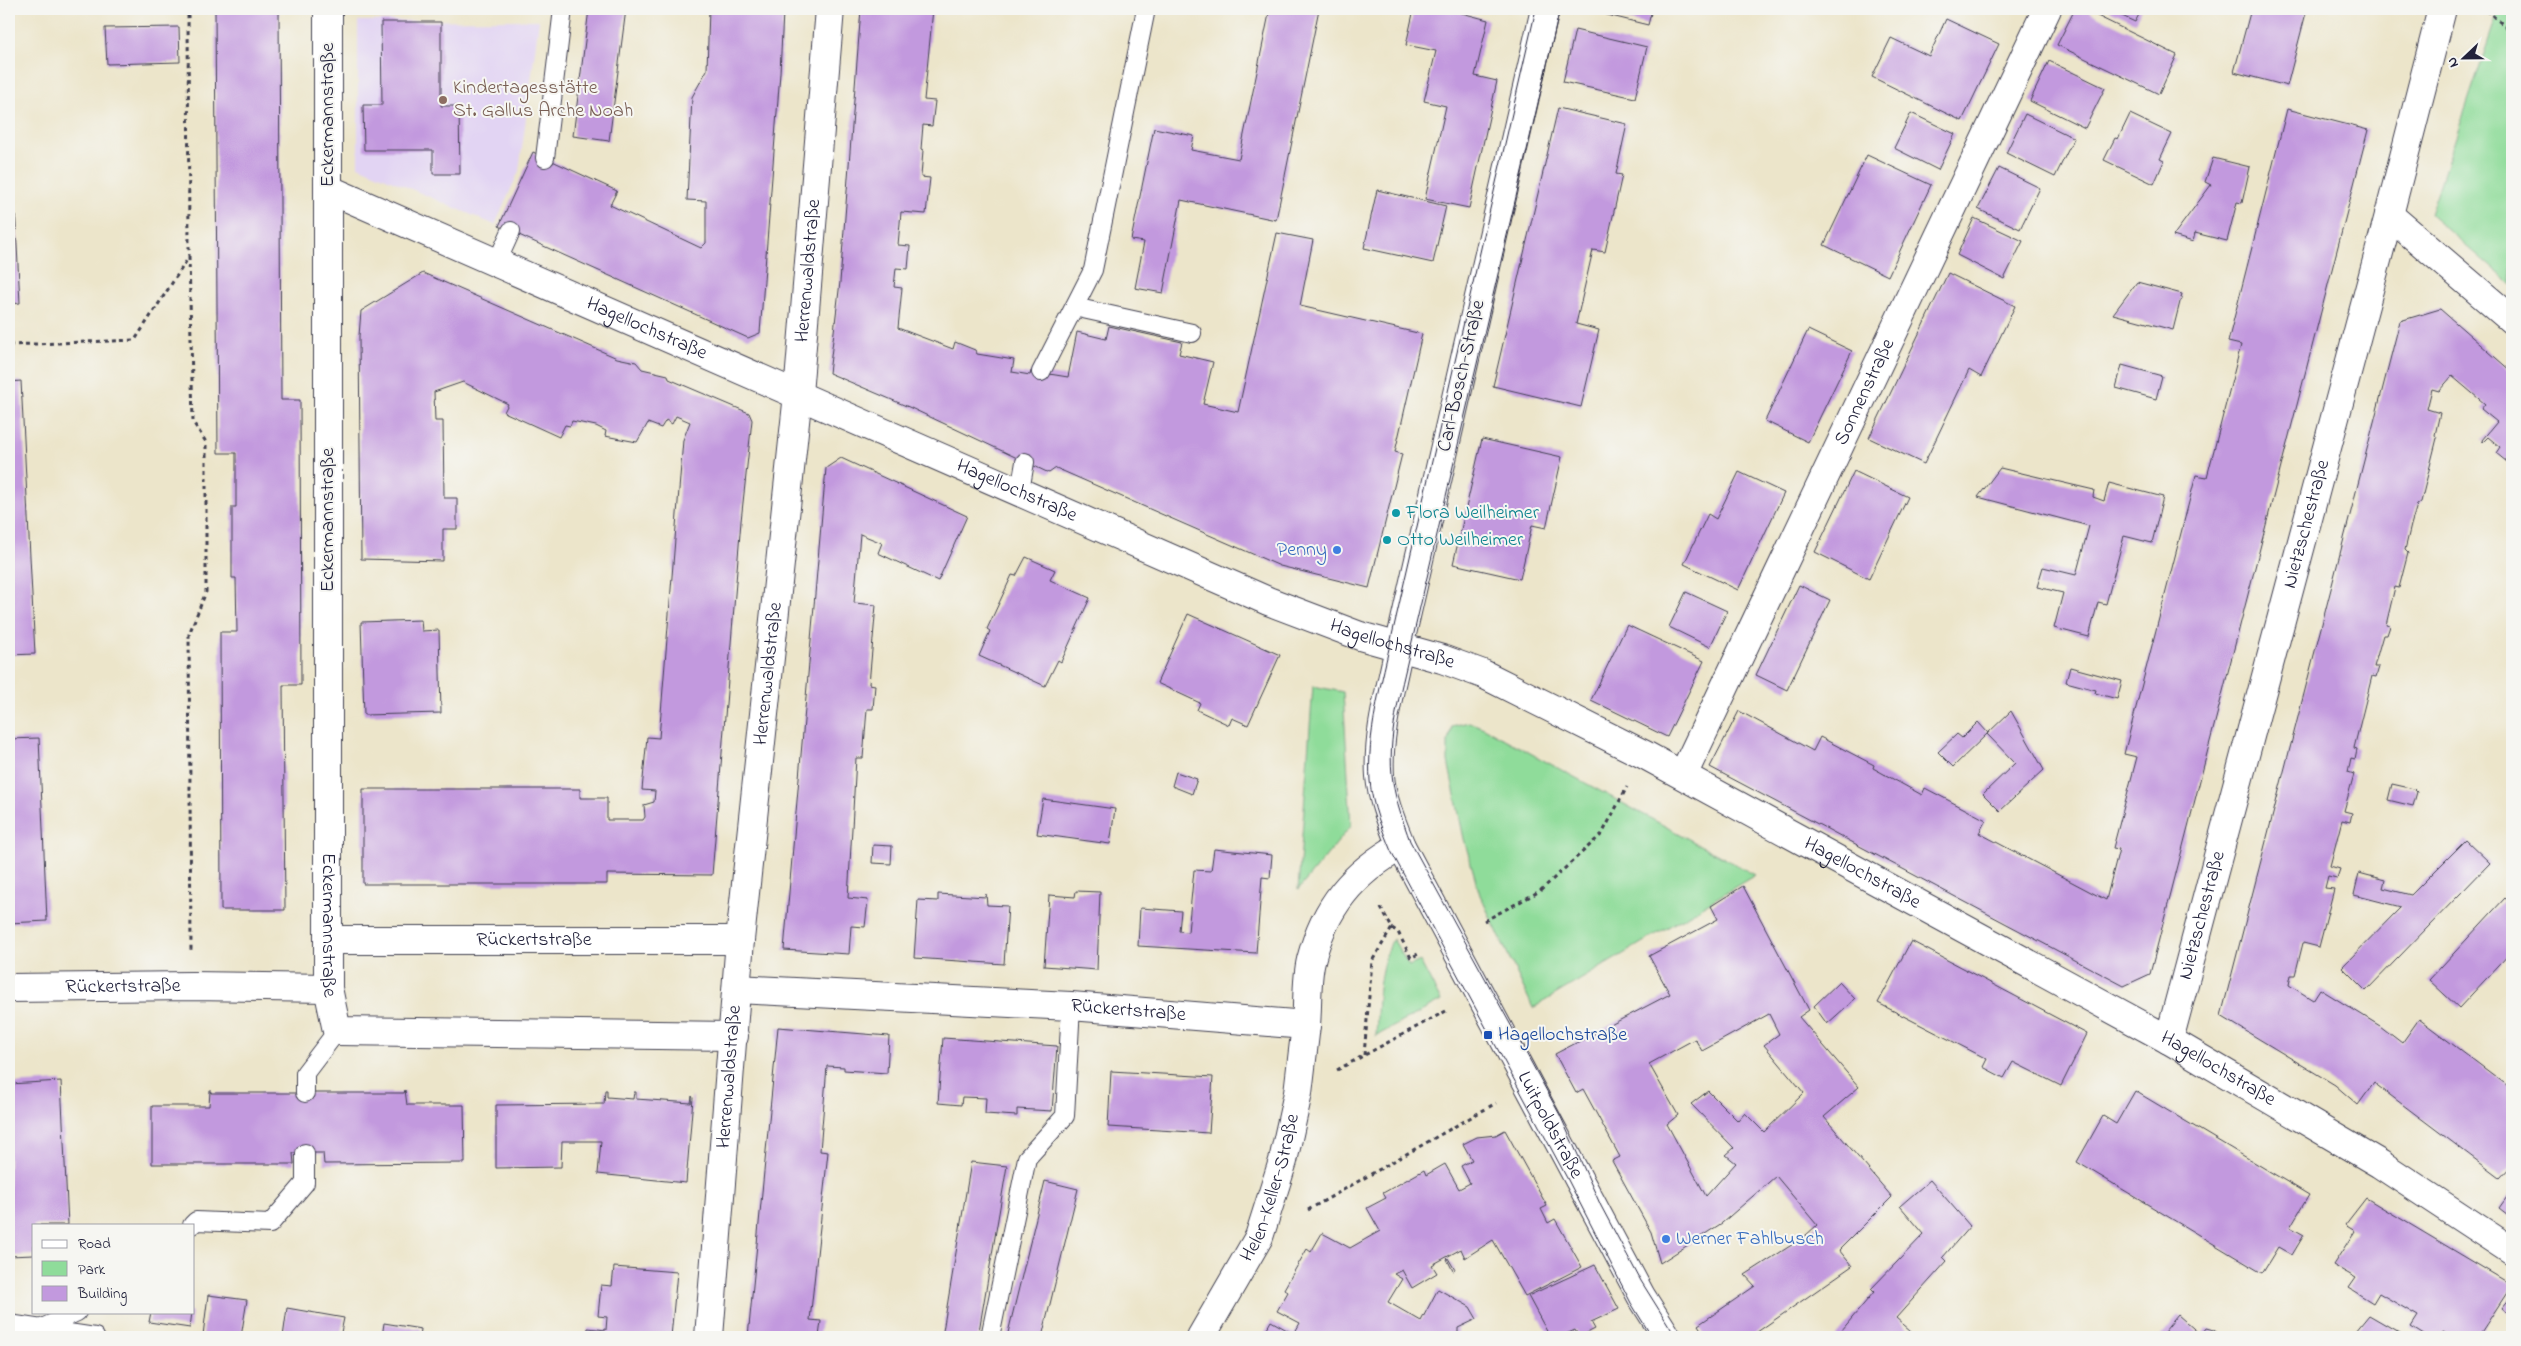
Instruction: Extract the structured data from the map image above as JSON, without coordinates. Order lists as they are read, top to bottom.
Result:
{
  "streets": {
    "street": [
      "Eckermannstraße",
      "Herrenwaldstraße",
      "Hagellochstraße",
      "Carl-Bosch-Straße",
      "Sonnenstraße",
      "Nietzschestraße",
      "Rückertstraße",
      "Luitpoldstraße",
      "Helen-Keller-Straße"
    ]
  },
  "crossings": [
    ["Eckermannstraße", "Hagellochstraße"],
    ["Eckermannstraße", "Rückertstraße"],
    ["Herrenwaldstraße", "Hagellochstraße"],
    ["Herrenwaldstraße", "Rückertstraße"],
    ["Hagellochstraße", "Carl-Bosch-Straße"],
    ["Hagellochstraße", "Sonnenstraße"],
    ["Hagellochstraße", "Nietzschestraße"],
    ["Carl-Bosch-Straße", "Luitpoldstraße"],
    ["Rückertstraße", "Helen-Keller-Straße"]
  ],
  "places": {
    "other": [
      "Kindertagesstätte St. Gallus Arche Noah",
      "Flora Weilheimer",
      "Otto Weilheimer",
      "Penny",
      "Werner Fahlbusch"
    ],
    "transit": ["Hagellochstraße"]
  },
  "legend": ["Road", "Park", "Building"],
  "north": "left"
}
